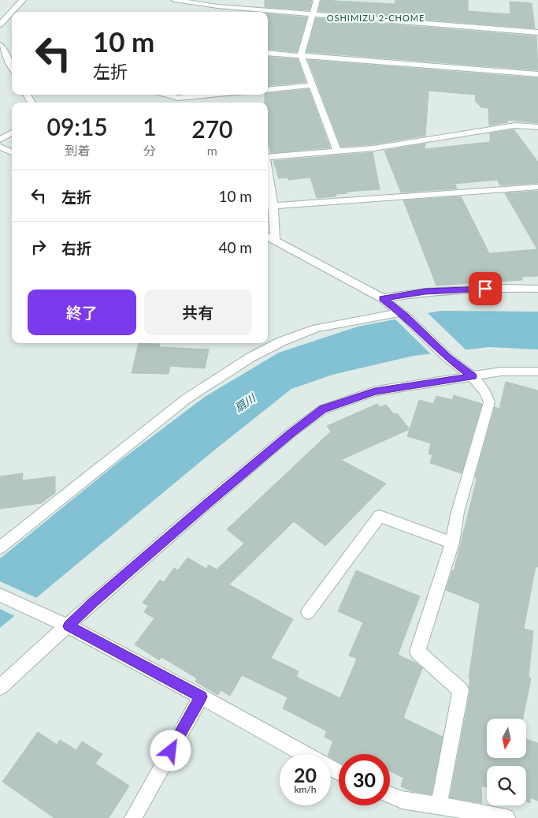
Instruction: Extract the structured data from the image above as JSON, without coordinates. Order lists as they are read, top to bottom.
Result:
{
  "districts": ["OSHIMIZU 2-CHOME"],
  "water": ["扇川"],
  "north": "bottom",
  "page": {
    "turn": ["10 m", "左折"],
    "eta": [
      "09:15",
      "到着",
      "1",
      "分",
      "270",
      "m"
    ],
    "list": [
      {
        "name": "左折",
        "value": "10 m"
      },
      {
        "name": "右折",
        "value": "40 m"
      }
    ],
    "buttons": ["終了", "共有"],
    "speed": "20 km/h",
    "limit": "30"
  }
}
